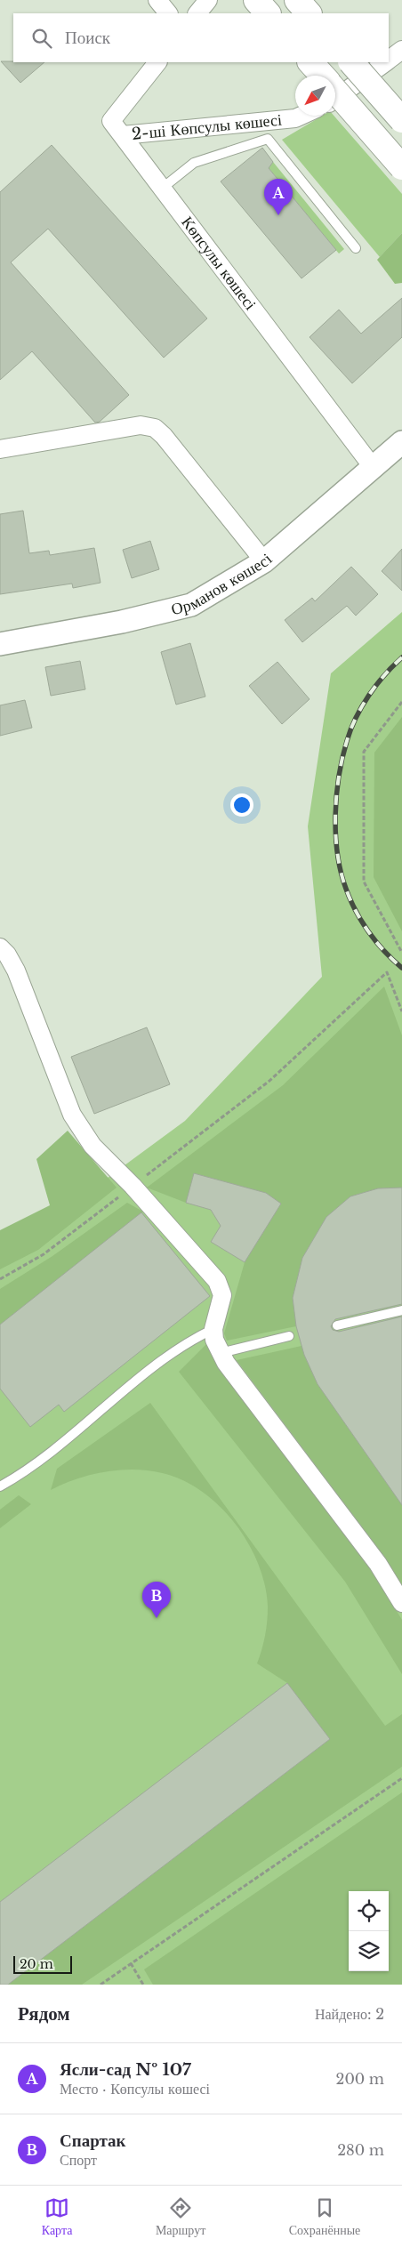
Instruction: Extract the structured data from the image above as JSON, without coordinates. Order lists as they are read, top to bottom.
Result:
{
  "streets": {
    "street": ["2-ші Көпсулы көшесі", "Көпсулы көшесі", "Орманов көшесі"]
  },
  "crossings": [
    ["2-ші Көпсулы көшесі", "Көпсулы көшесі"],
    ["Көпсулы көшесі", "Орманов көшесі"]
  ],
  "scale_bar": "20 m",
  "north": "bottom left",
  "page": {
    "search": "Поиск",
    "pins": ["A", "B"],
    "scale": "20 m",
    "heading": ["Рядом", "Найдено: 2"],
    "list": [
      {
        "mark": "A",
        "name": "Ясли-сад № 107",
        "note": "Место · Көпсулы көшесі",
        "value": "200 m"
      },
      {
        "mark": "B",
        "name": "Спартак",
        "note": "Спорт",
        "value": "280 m"
      }
    ],
    "nav": ["Карта", "Маршрут", "Сохранённые"]
  }
}
